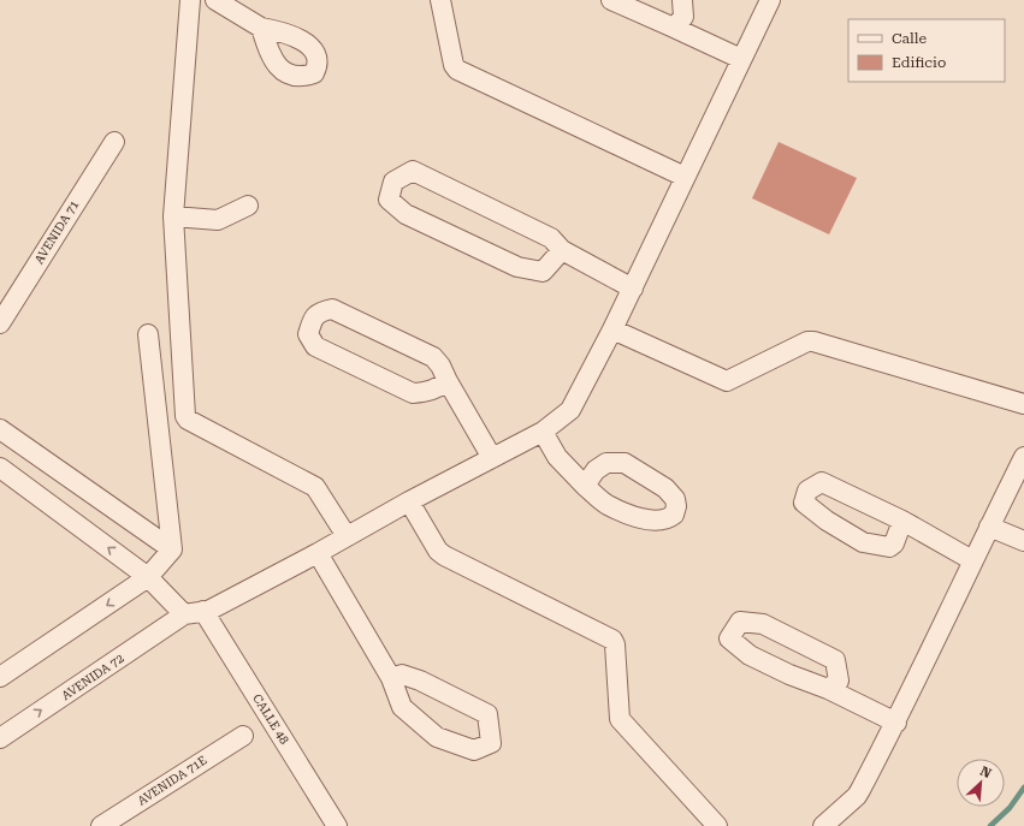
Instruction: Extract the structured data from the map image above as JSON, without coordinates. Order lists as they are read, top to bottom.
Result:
{
  "streets": {
    "street": [
      "AVENIDA 71",
      "AVENIDA 72",
      "CALLE 48",
      "AVENIDA 71E"
    ]
  },
  "crossings": [
    ["AVENIDA 72", "CALLE 48"]
  ],
  "legend": ["Calle", "Edificio"],
  "north": "top right"
}
